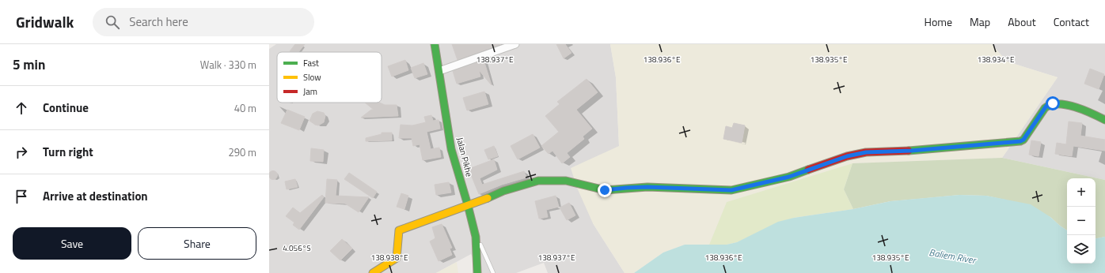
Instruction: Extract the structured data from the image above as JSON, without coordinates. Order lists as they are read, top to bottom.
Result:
{
  "streets": {
    "main road": ["Jalan Pikhe"]
  },
  "water": ["Baliem River"],
  "legend": ["Fast", "Slow", "Jam"],
  "page": {
    "header": "Gridwalk",
    "search": "Search here",
    "nav": [
      "Home",
      "Map",
      "About",
      "Contact"
    ],
    "heading": ["5 min", "Walk · 330 m"],
    "list": [
      ["Continue", "40 m"],
      ["Turn right", "290 m"],
      "Arrive at destination"
    ],
    "map_buttons": ["+", "−"],
    "buttons": ["Save", "Share"]
  },
  "coordinates": [
    "138.937°E",
    "138.936°E",
    "138.935°E",
    "138.934°E",
    "4.056°S",
    "138.938°E"
  ]
}
